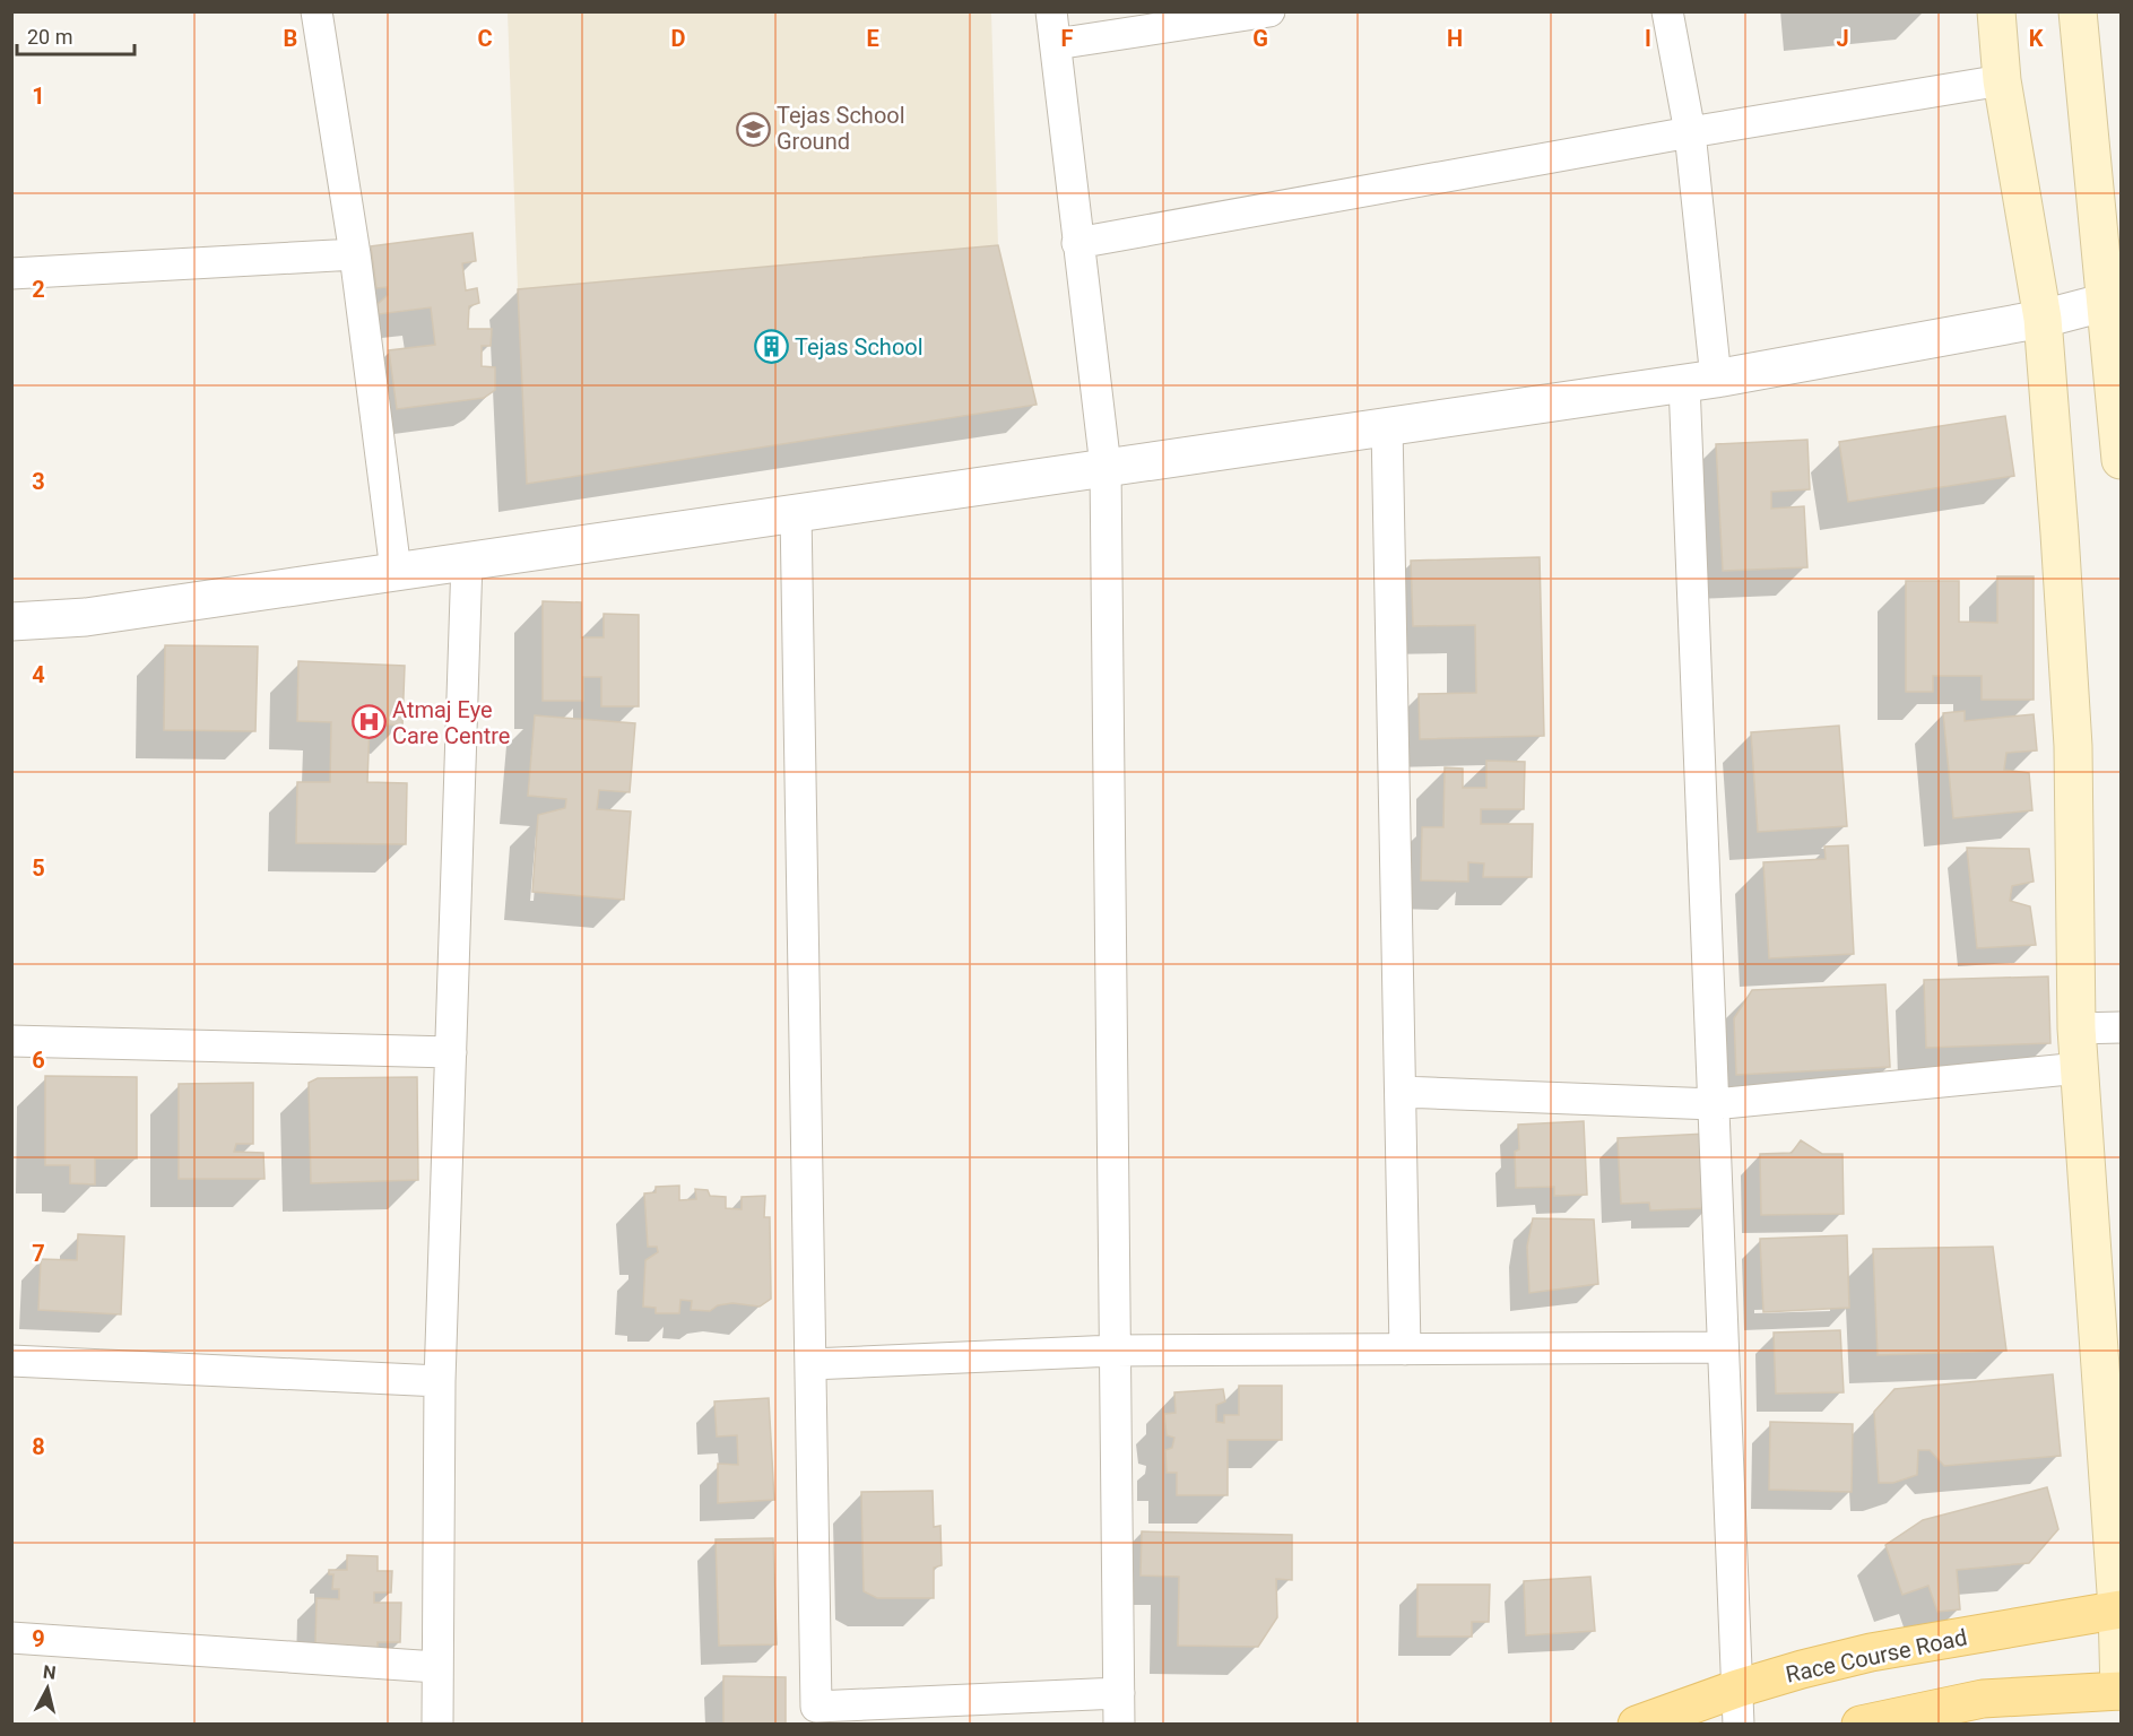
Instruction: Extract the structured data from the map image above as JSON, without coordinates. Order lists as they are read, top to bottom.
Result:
{
  "streets": {
    "main road": ["Race Course Road"]
  },
  "places": {
    "school or university": ["Tejas School Ground"],
    "building": ["Tejas School"],
    "hospital": ["Atmaj Eye Care Centre"]
  },
  "scale_bar": "20 m",
  "north": "top",
  "grid": {
    "columns": [
      "B",
      "C",
      "D",
      "E",
      "F",
      "G",
      "H",
      "I",
      "J",
      "K"
    ],
    "rows": [
      "1",
      "2",
      "3",
      "4",
      "5",
      "6",
      "7",
      "8",
      "9"
    ]
  }
}
